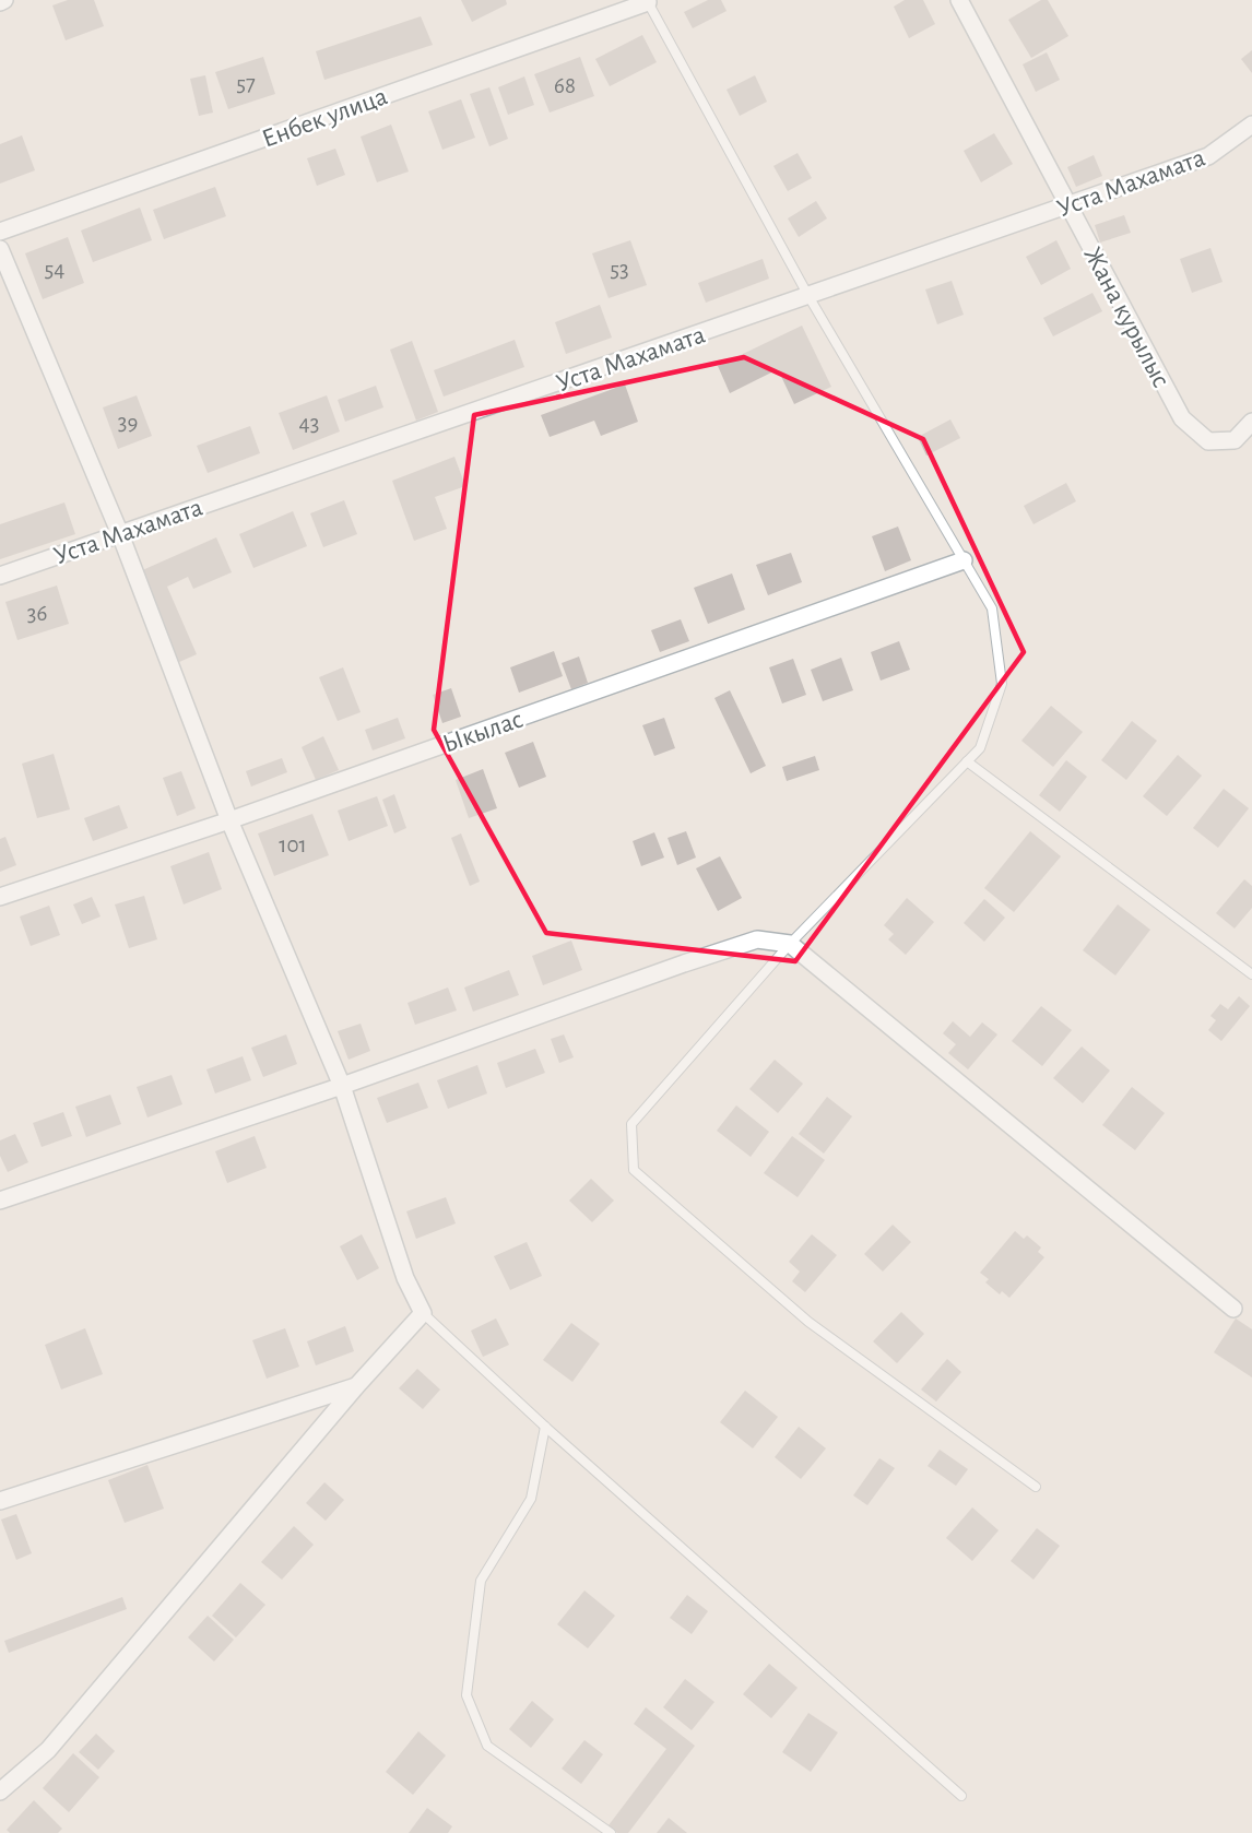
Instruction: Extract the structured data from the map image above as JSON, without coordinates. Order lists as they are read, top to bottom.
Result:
{
  "streets": {
    "street": [
      "Енбек улица",
      "Уста Махамата",
      "Жана курылыс",
      "Ыкылас"
    ]
  },
  "crossings": [
    ["Уста Махамата", "Жана курылыс"]
  ],
  "house_numbers": [
    "57",
    "68",
    "54",
    "53",
    "39",
    "43",
    "36",
    "101"
  ]
}
